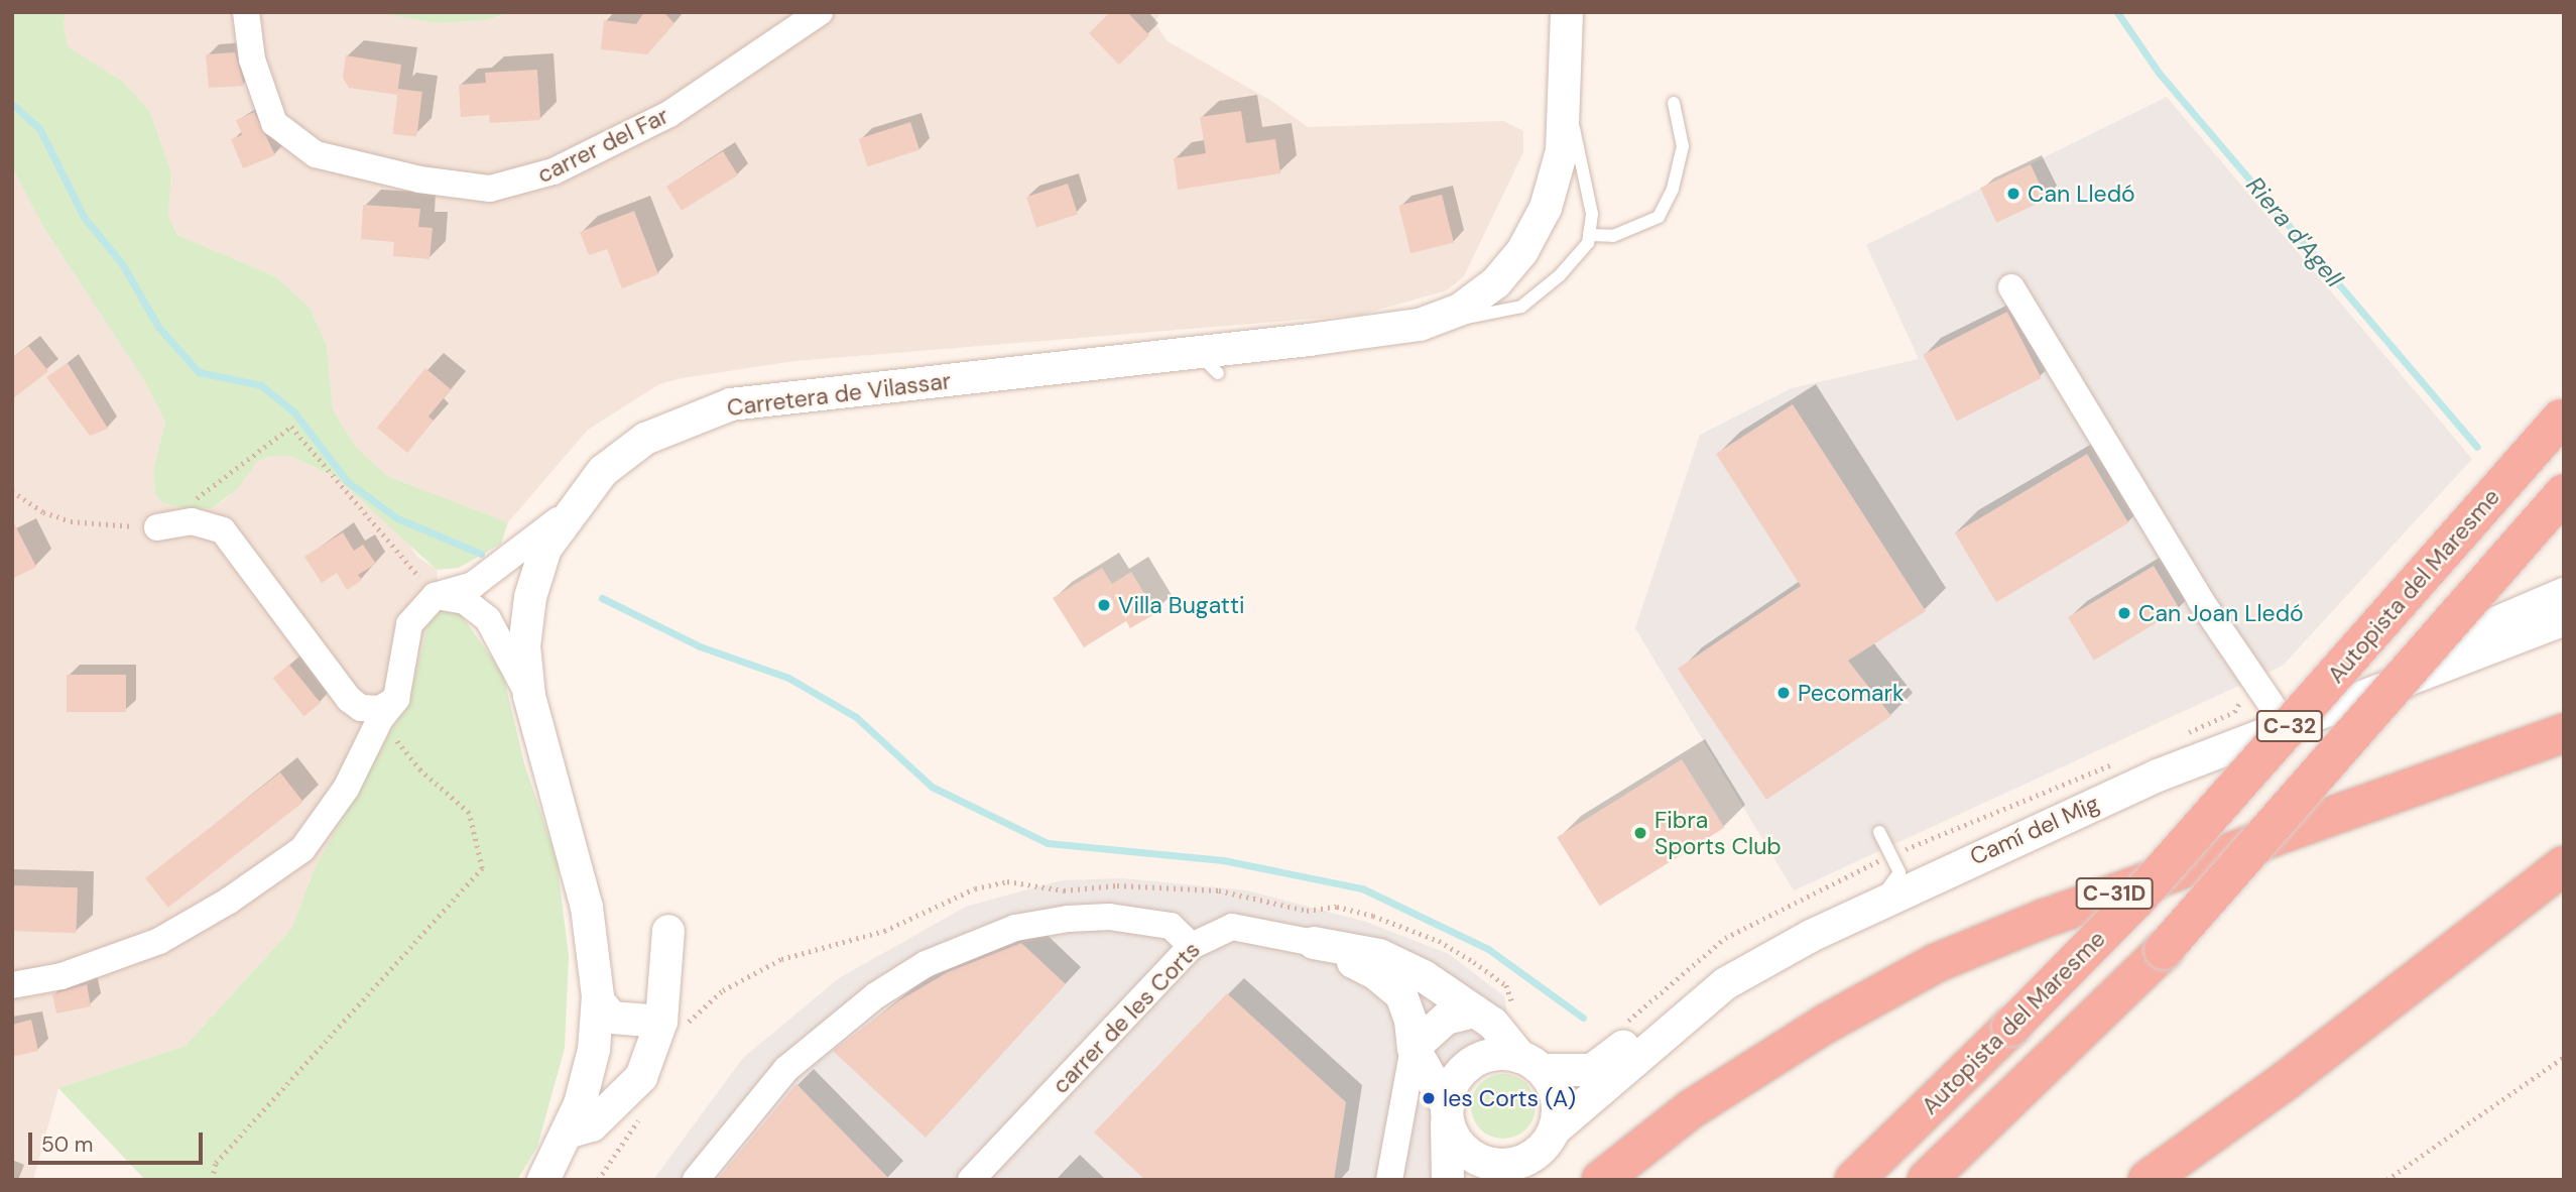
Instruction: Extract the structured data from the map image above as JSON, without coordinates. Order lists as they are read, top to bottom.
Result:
{
  "streets": {
    "highway": ["Autopista del Maresme", "C-32", "C-31D"],
    "street": [
      "carrer del Far",
      "Carretera de Vilassar",
      "Camí del Mig",
      "carrer de les Corts"
    ]
  },
  "water": ["Riera d'Agell"],
  "places": [
    "Can Lledó",
    "Villa Bugatti",
    "Can Joan Lledó",
    "Pecomark",
    "Fibra Sports Club",
    "les Corts (A)"
  ],
  "scale_bar": "50 m"
}
